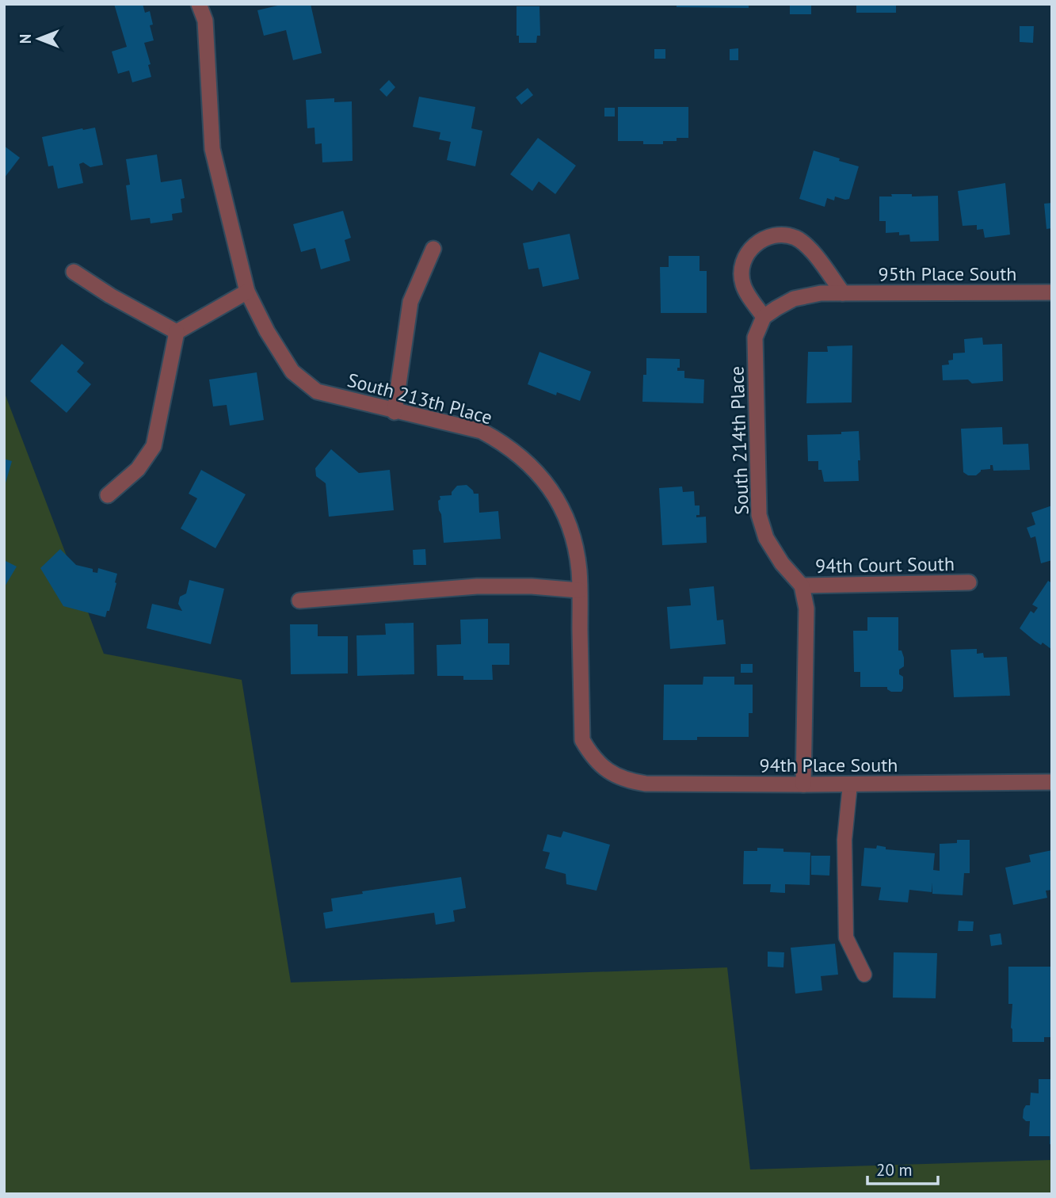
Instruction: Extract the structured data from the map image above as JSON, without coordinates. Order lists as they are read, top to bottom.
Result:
{
  "streets": {
    "street": [
      "95th Place South",
      "South 213th Place",
      "South 214th Place",
      "94th Court South",
      "94th Place South"
    ]
  },
  "crossings": [
    ["95th Place South", "South 214th Place"],
    ["South 213th Place", "94th Place South"],
    ["South 214th Place", "94th Court South"]
  ],
  "scale_bar": "20 m",
  "north": "left"
}
